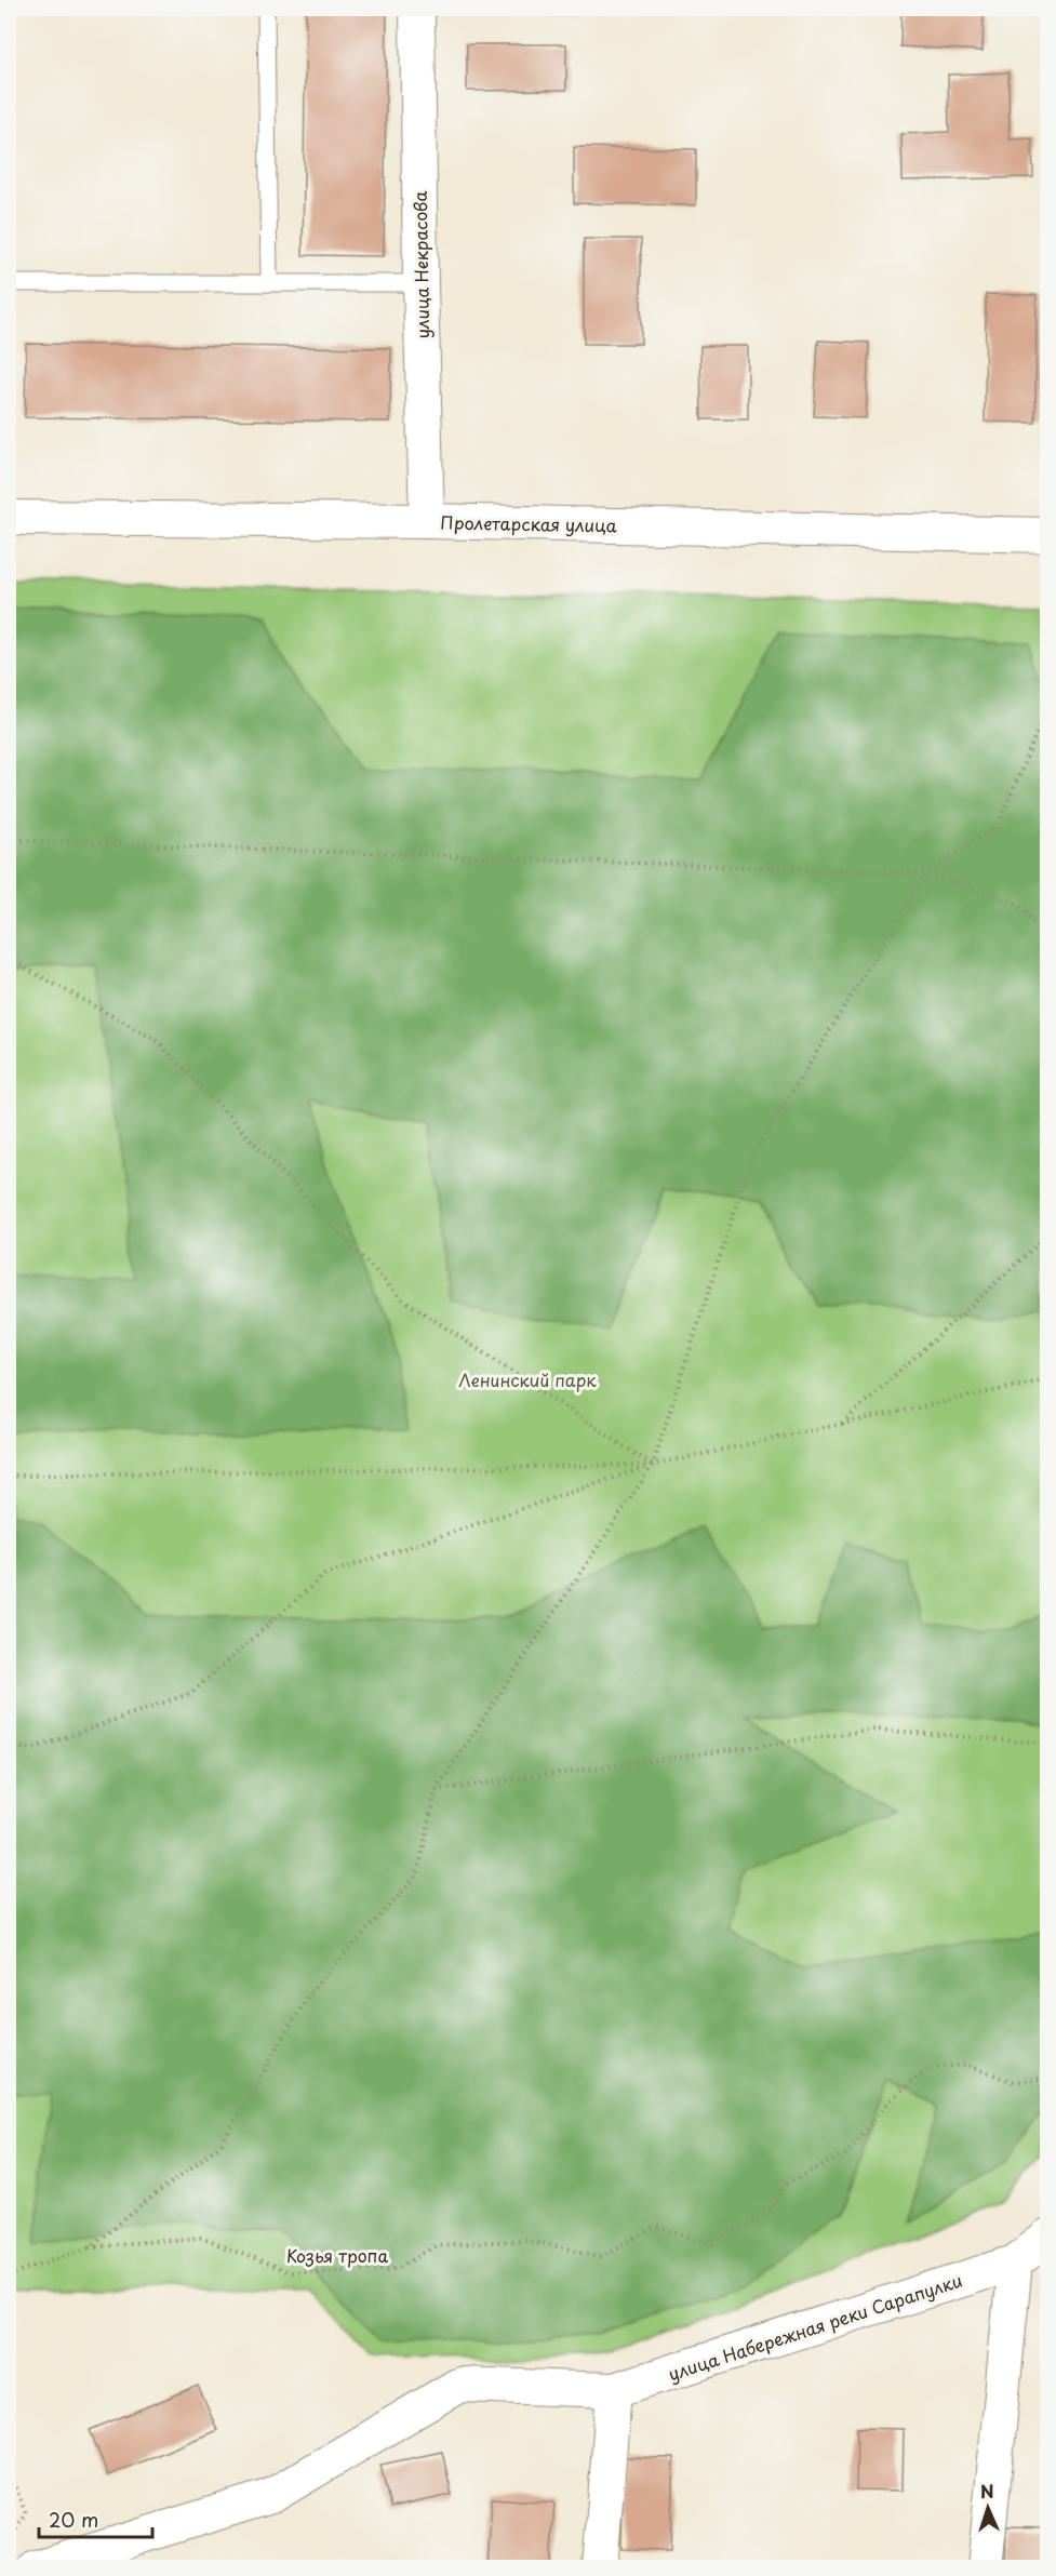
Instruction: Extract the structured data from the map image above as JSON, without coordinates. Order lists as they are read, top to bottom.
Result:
{
  "streets": {
    "street": ["улица Некрасова", "Пролетарская улица", "улица Набережная реки Сарапулки"],
    "path": ["Козья тропа"]
  },
  "crossings": [
    ["улица Некрасова", "Пролетарская улица"]
  ],
  "parks": ["Ленинский парк"],
  "scale_bar": "20 m",
  "north": "top"
}
